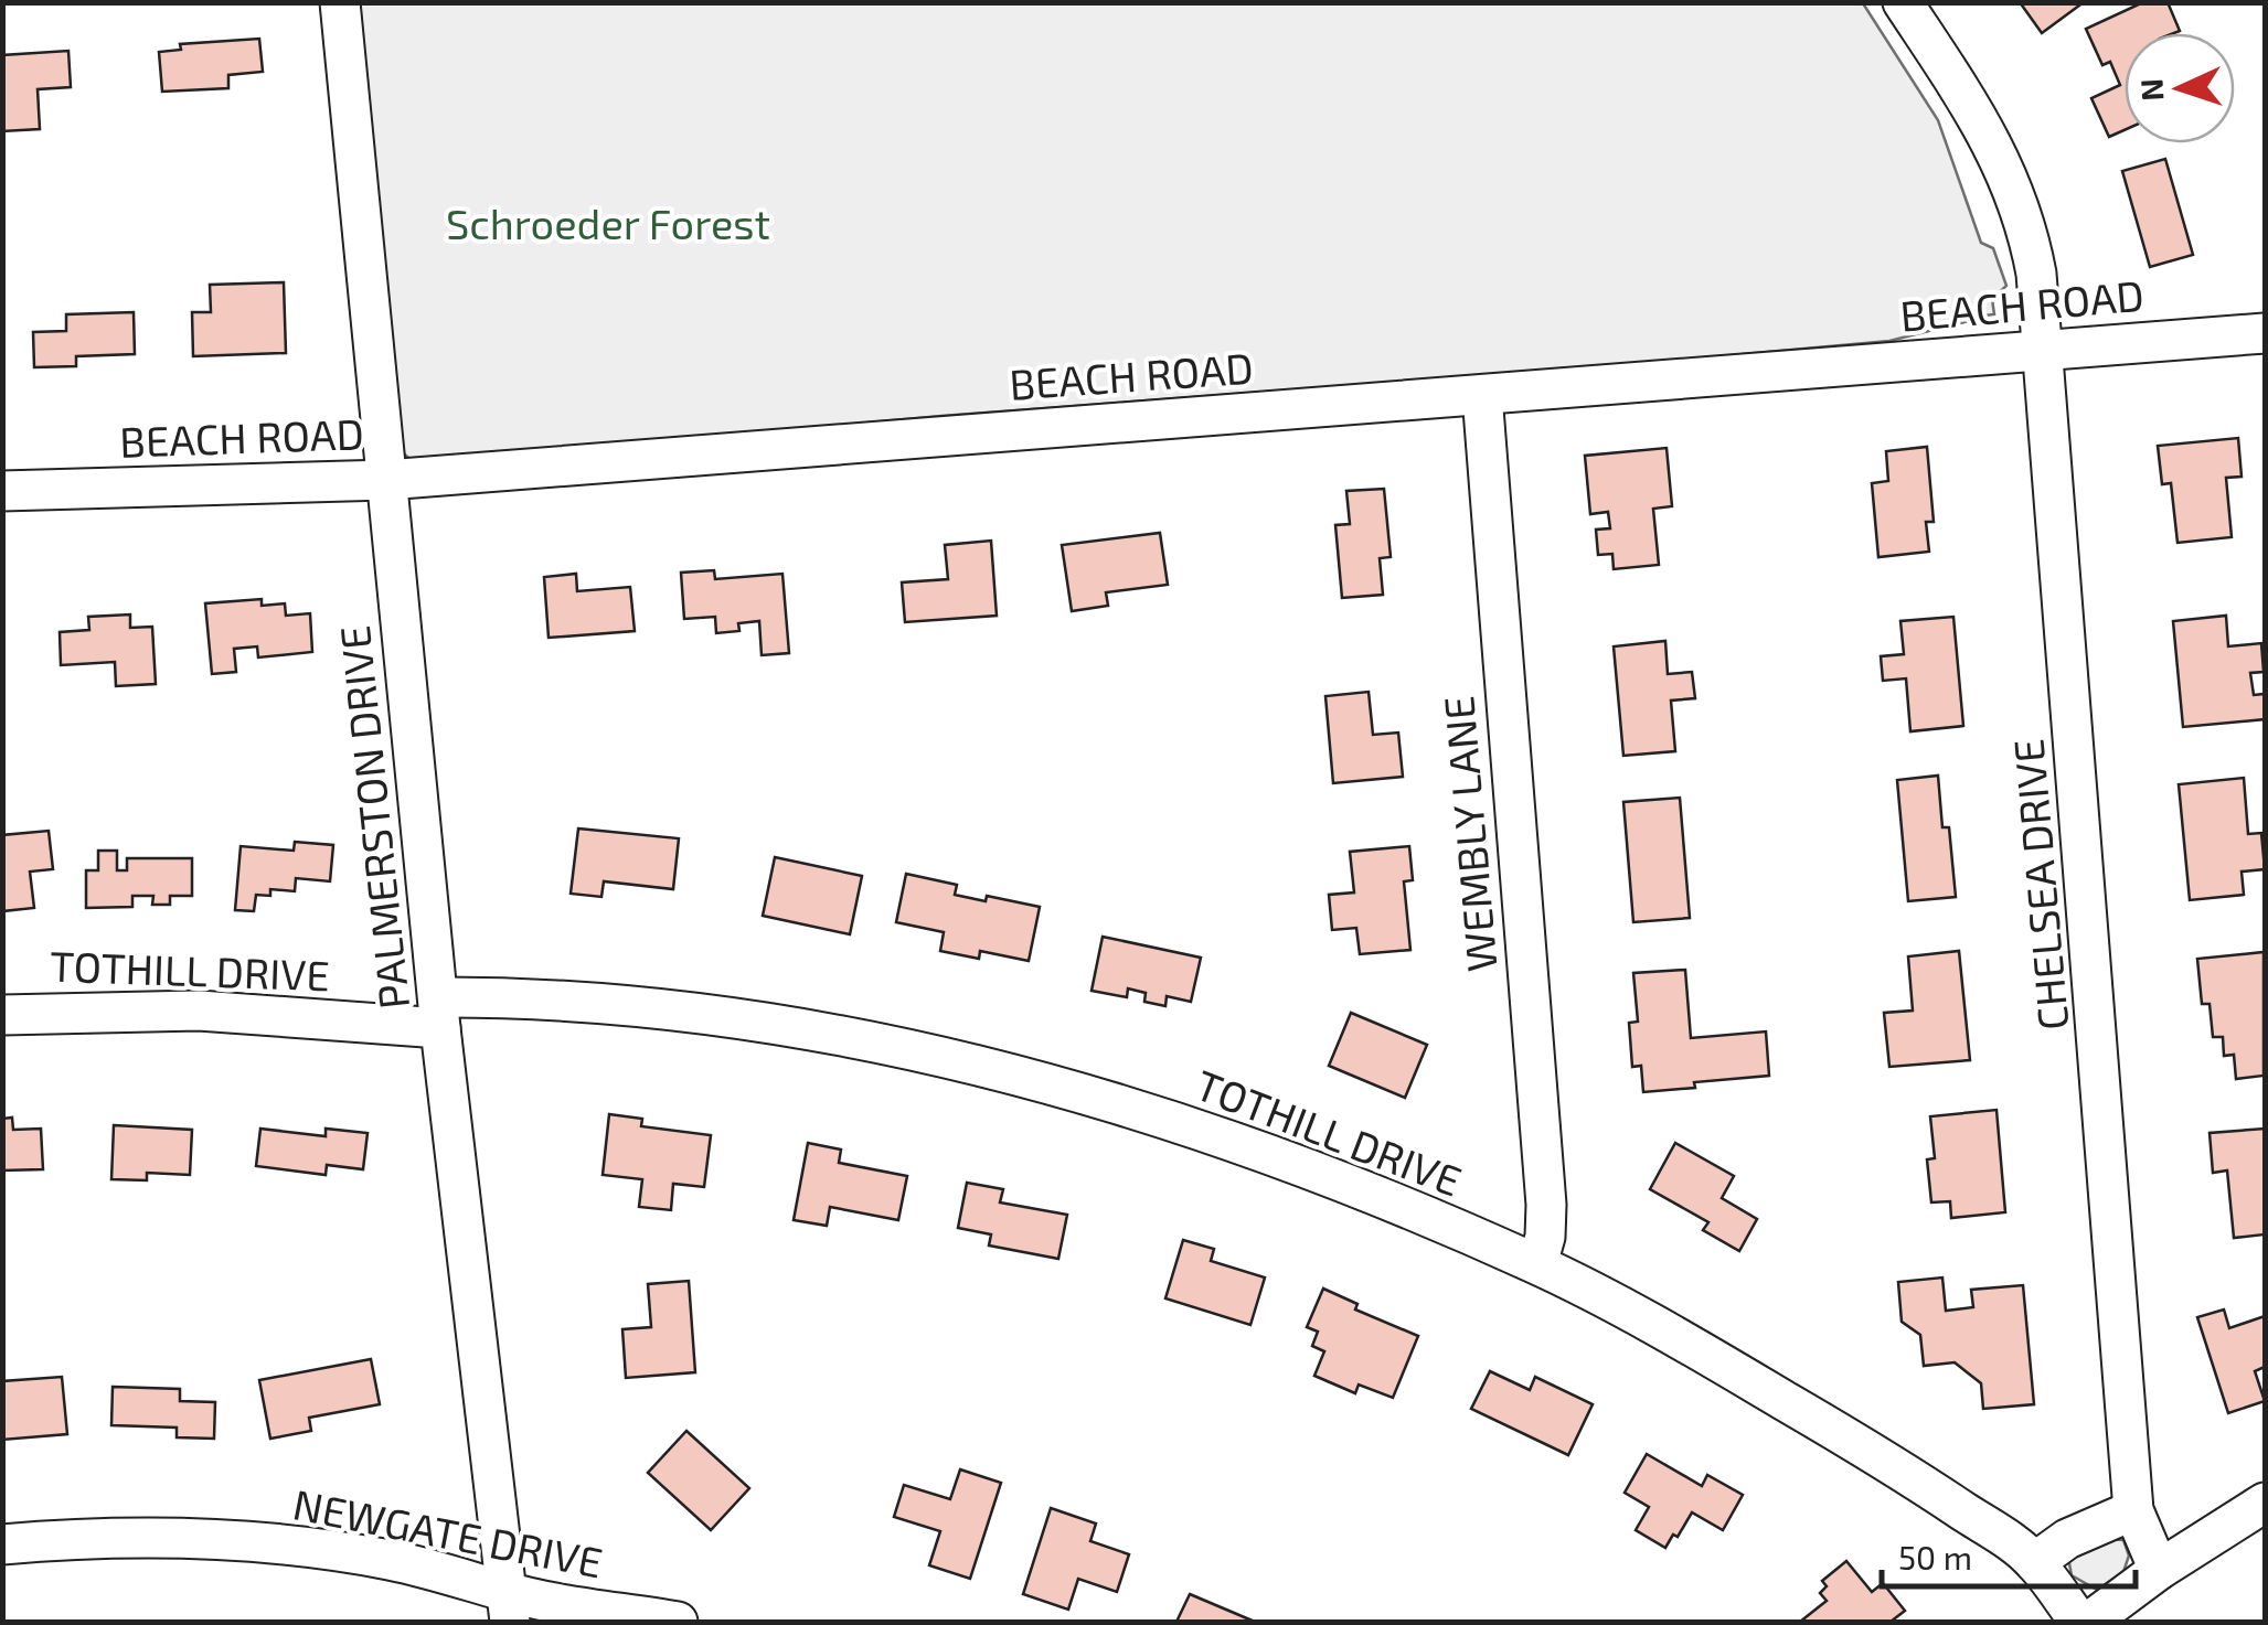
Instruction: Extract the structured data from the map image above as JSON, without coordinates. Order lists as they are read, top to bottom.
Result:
{
  "streets": {
    "street": [
      "BEACH ROAD",
      "PALMERSTON DRIVE",
      "WEMBLY LANE",
      "CHELSEA DRIVE",
      "TOTHILL DRIVE",
      "NEWGATE DRIVE"
    ]
  },
  "crossings": [
    ["BEACH ROAD", "PALMERSTON DRIVE"],
    ["BEACH ROAD", "WEMBLY LANE"],
    ["BEACH ROAD", "CHELSEA DRIVE"],
    ["PALMERSTON DRIVE", "TOTHILL DRIVE"],
    ["PALMERSTON DRIVE", "NEWGATE DRIVE"],
    ["WEMBLY LANE", "TOTHILL DRIVE"]
  ],
  "parks": ["Schroeder Forest"],
  "scale_bar": "50 m",
  "north": "left"
}
